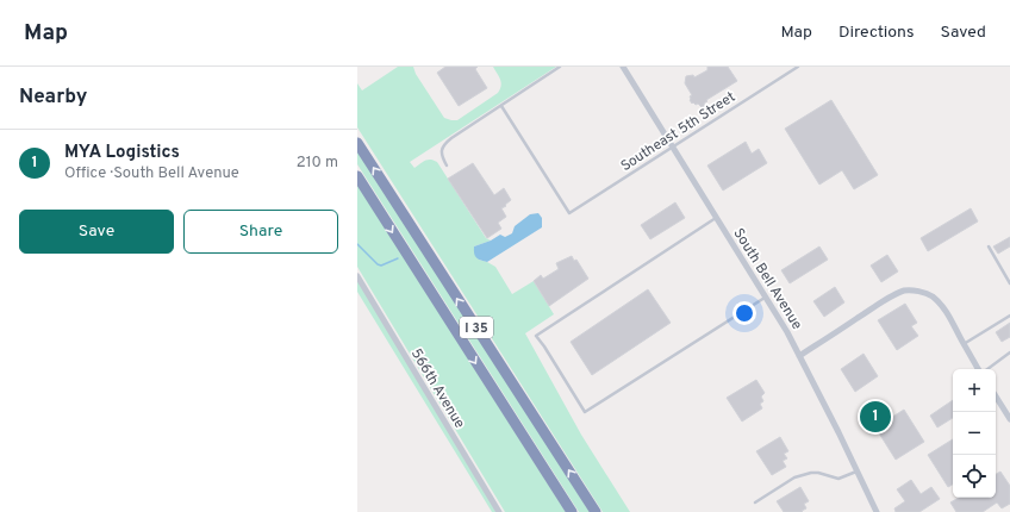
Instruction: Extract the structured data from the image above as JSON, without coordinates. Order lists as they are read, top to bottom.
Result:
{
  "streets": {
    "highway": ["I 35"],
    "street": ["South Bell Avenue", "566th Avenue"],
    "lane": ["Southeast 5th Street"]
  },
  "crossings": [
    ["Southeast 5th Street", "South Bell Avenue"]
  ],
  "page": {
    "header": "Map",
    "nav": ["Map", "Directions", "Saved"],
    "heading": "Nearby",
    "list": [
      {
        "mark": "1",
        "name": "MYA Logistics",
        "note": "Office · South Bell Avenue",
        "value": "210 m"
      }
    ],
    "buttons": ["Save", "Share"],
    "map_buttons": ["+", "−"],
    "pins": "1"
  }
}
